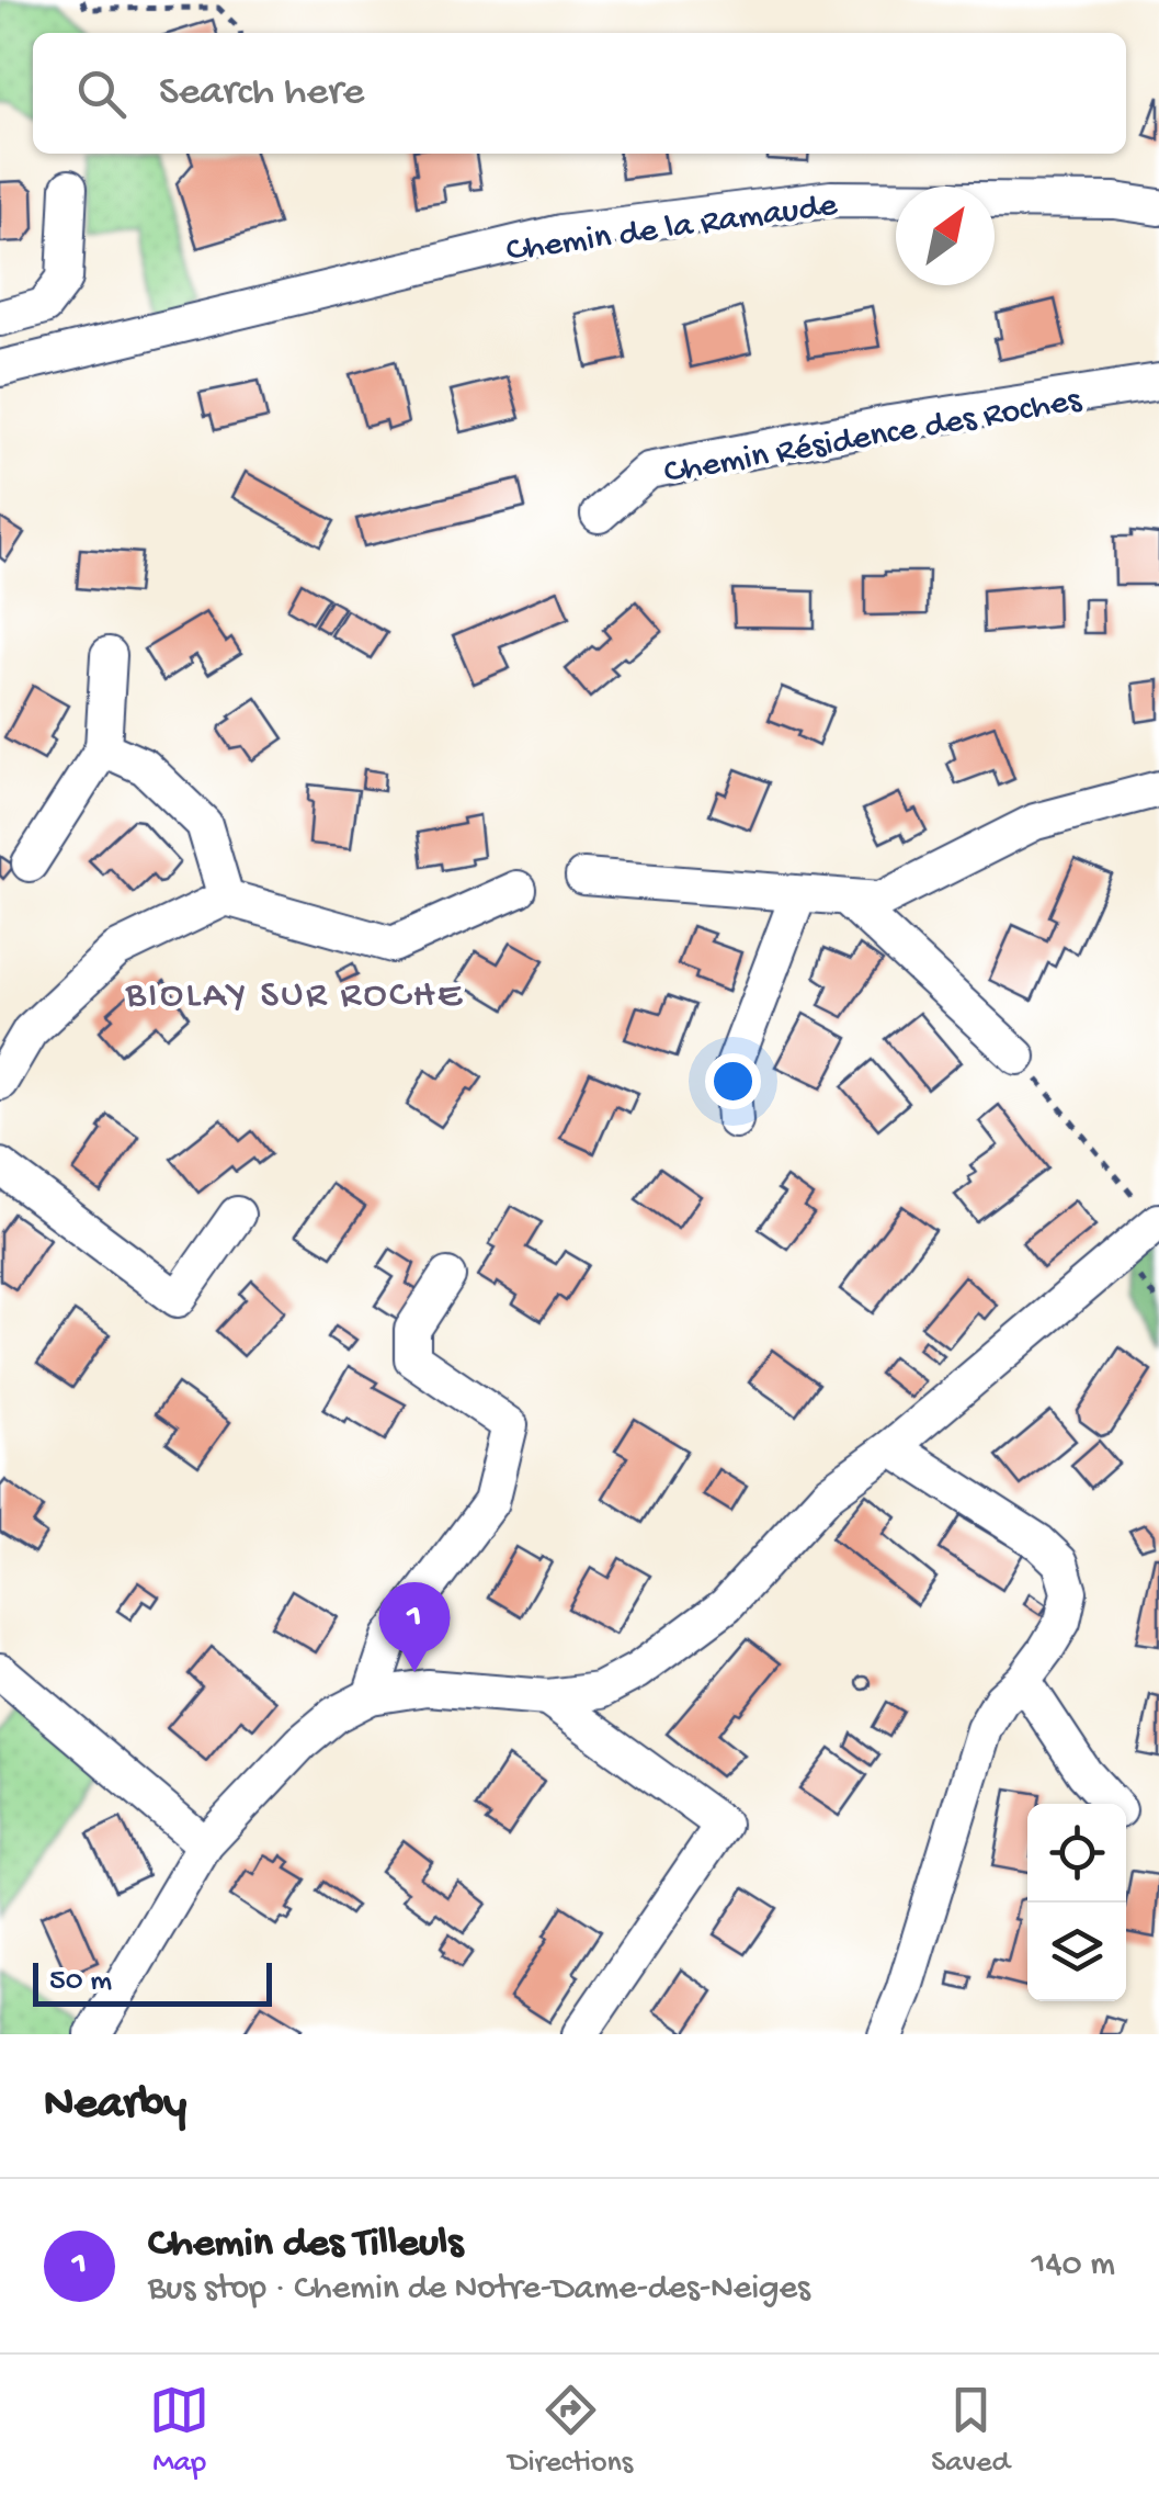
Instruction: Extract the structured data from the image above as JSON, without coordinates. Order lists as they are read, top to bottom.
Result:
{
  "streets": {
    "street": ["Chemin de la Ramaude", "Chemin Résidence des Roches"]
  },
  "districts": ["BIOLAY SUR ROCHE"],
  "scale_bar": "50 m",
  "north": "top right",
  "page": {
    "search": "Search here",
    "pins": "1",
    "scale": "50 m",
    "heading": "Nearby",
    "list": [
      {
        "mark": "1",
        "name": "Chemin des Tilleuls",
        "note": "Bus stop · Chemin de Notre-Dame-des-Neiges",
        "value": "140 m"
      }
    ],
    "nav": ["Map", "Directions", "Saved"]
  }
}
